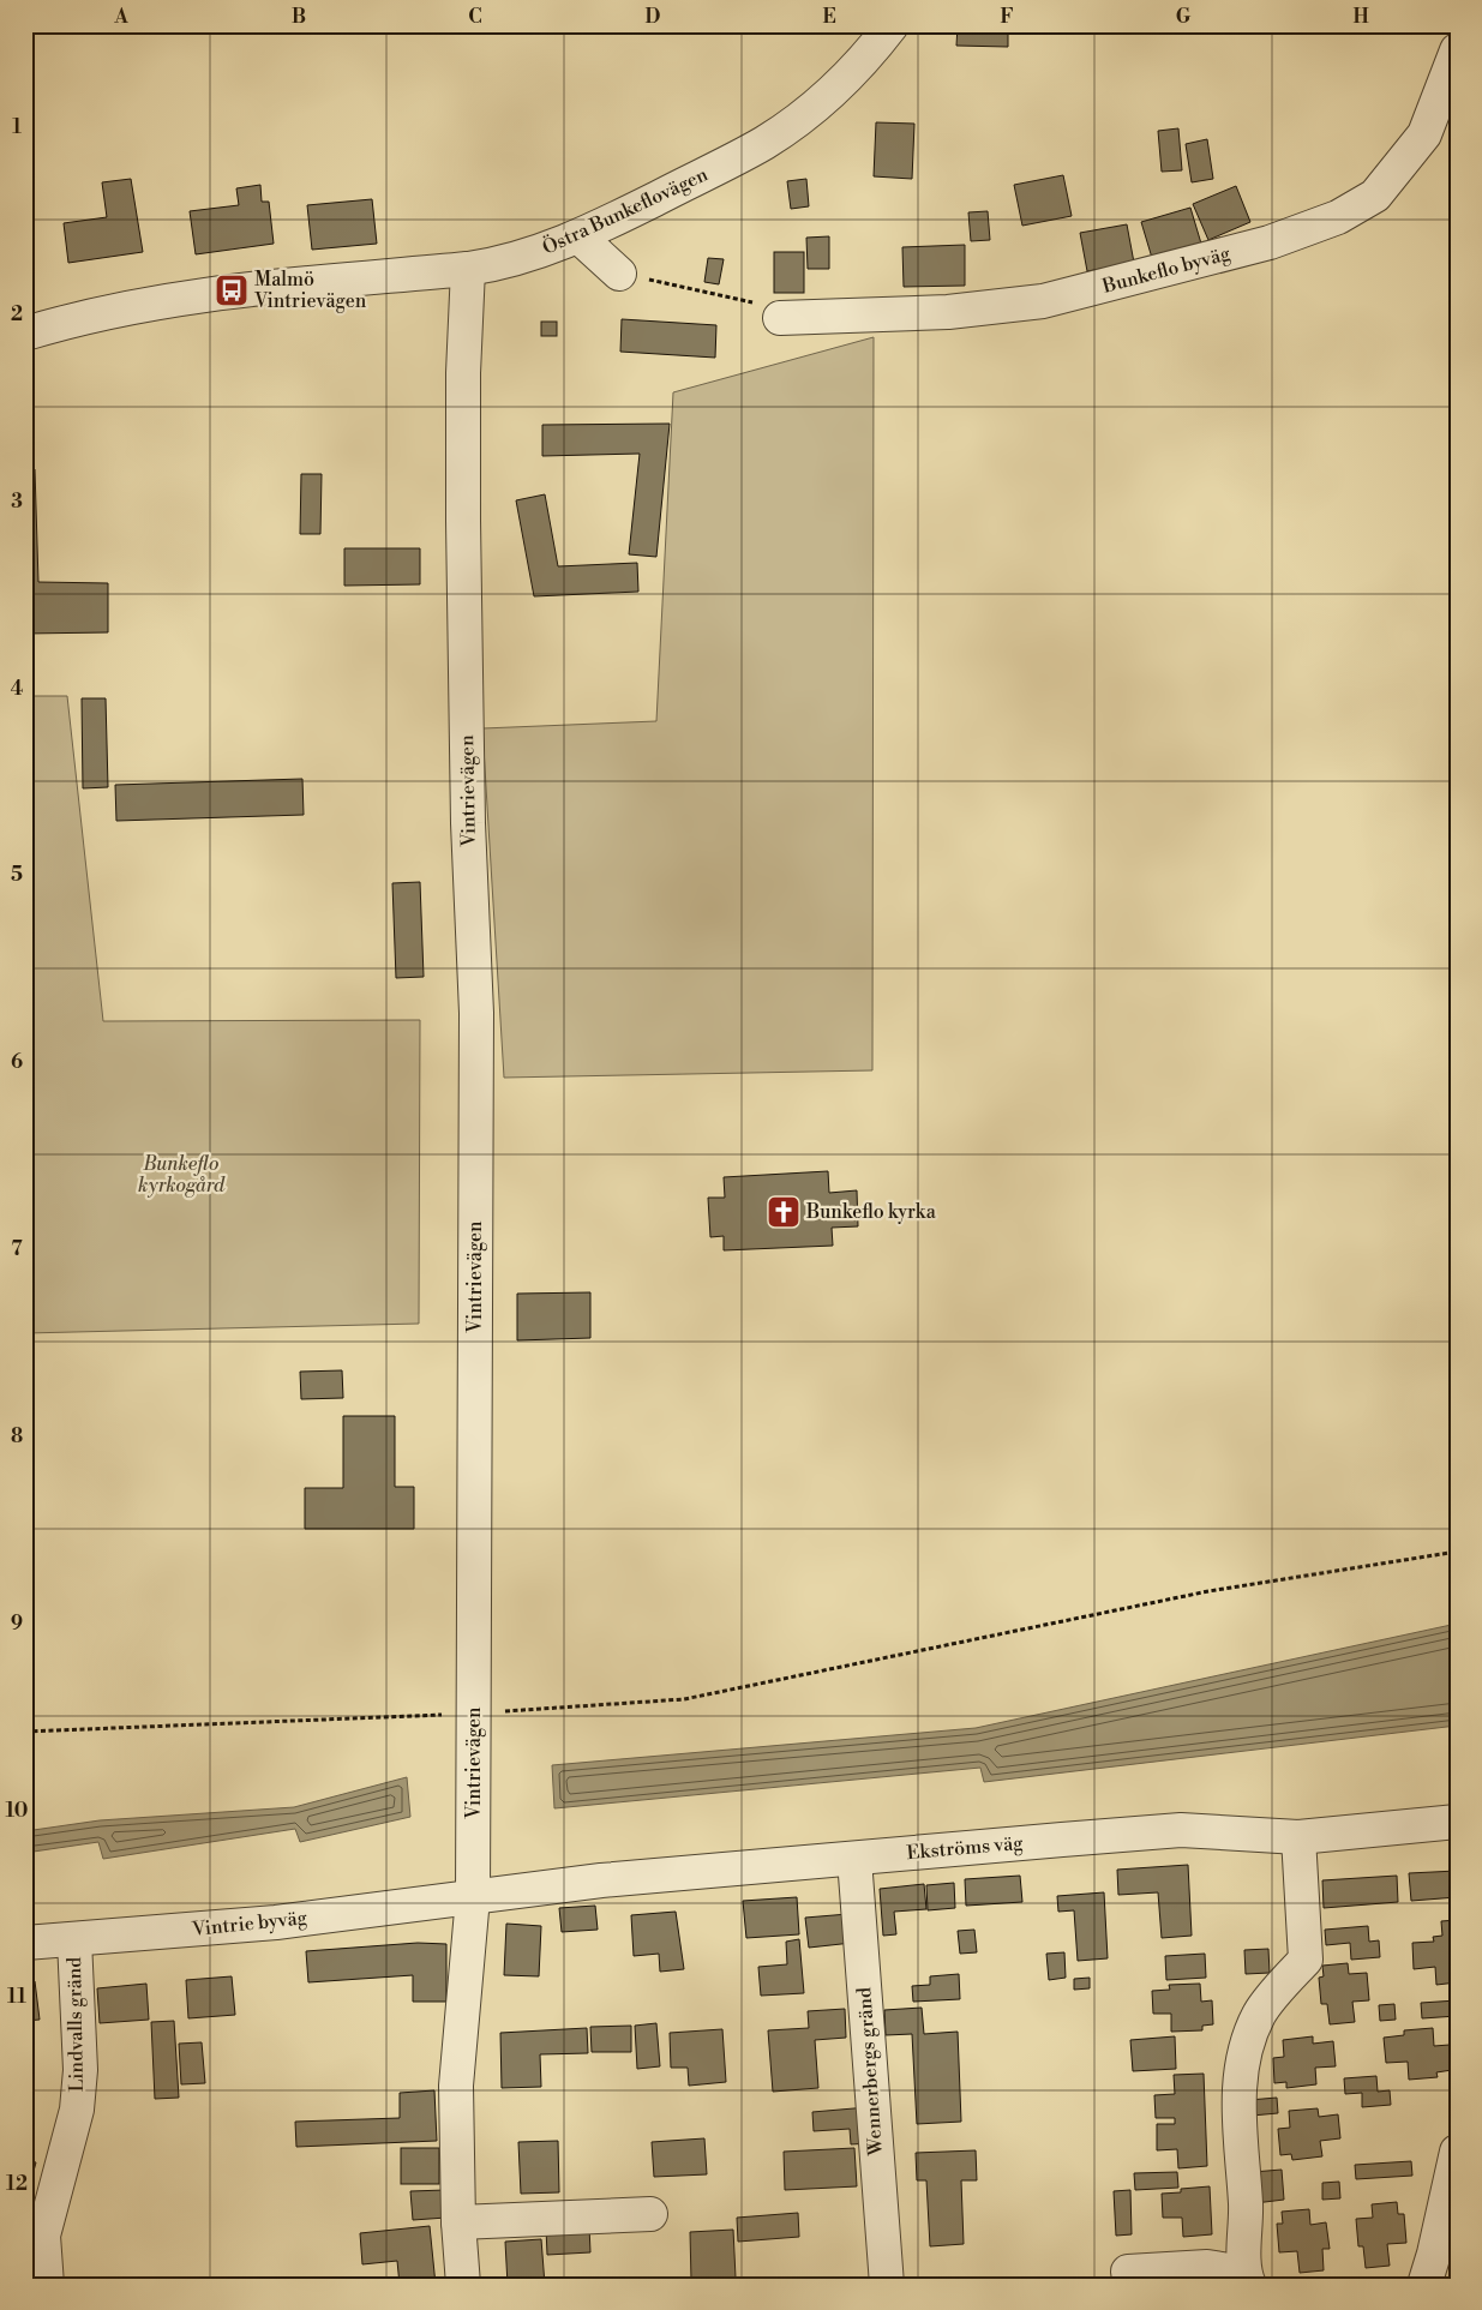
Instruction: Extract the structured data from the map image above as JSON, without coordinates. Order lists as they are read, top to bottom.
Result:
{
  "streets": {
    "street": [
      "Östra Bunkeflovägen",
      "Bunkeflo byväg",
      "Vintrievägen",
      "Ekströms väg",
      "Vintrie byväg",
      "Lindvalls gränd",
      "Wennerbergs gränd"
    ]
  },
  "crossings": [
    ["Östra Bunkeflovägen", "Vintrievägen"],
    ["Vintrievägen", "Ekströms väg"],
    ["Vintrievägen", "Vintrie byväg"],
    ["Ekströms väg", "Vintrie byväg"],
    ["Ekströms väg", "Wennerbergs gränd"],
    ["Vintrie byväg", "Lindvalls gränd"]
  ],
  "parks": ["Bunkeflo kyrkogård"],
  "places": {
    "bus stop": ["Malmö Vintrievägen"],
    "church": ["Bunkeflo kyrka"]
  },
  "grid": {
    "columns": [
      "A",
      "B",
      "C",
      "D",
      "E",
      "F",
      "G",
      "H"
    ],
    "rows": [
      "1",
      "2",
      "3",
      "4",
      "5",
      "6",
      "7",
      "8",
      "9",
      "10",
      "11",
      "12"
    ]
  }
}
